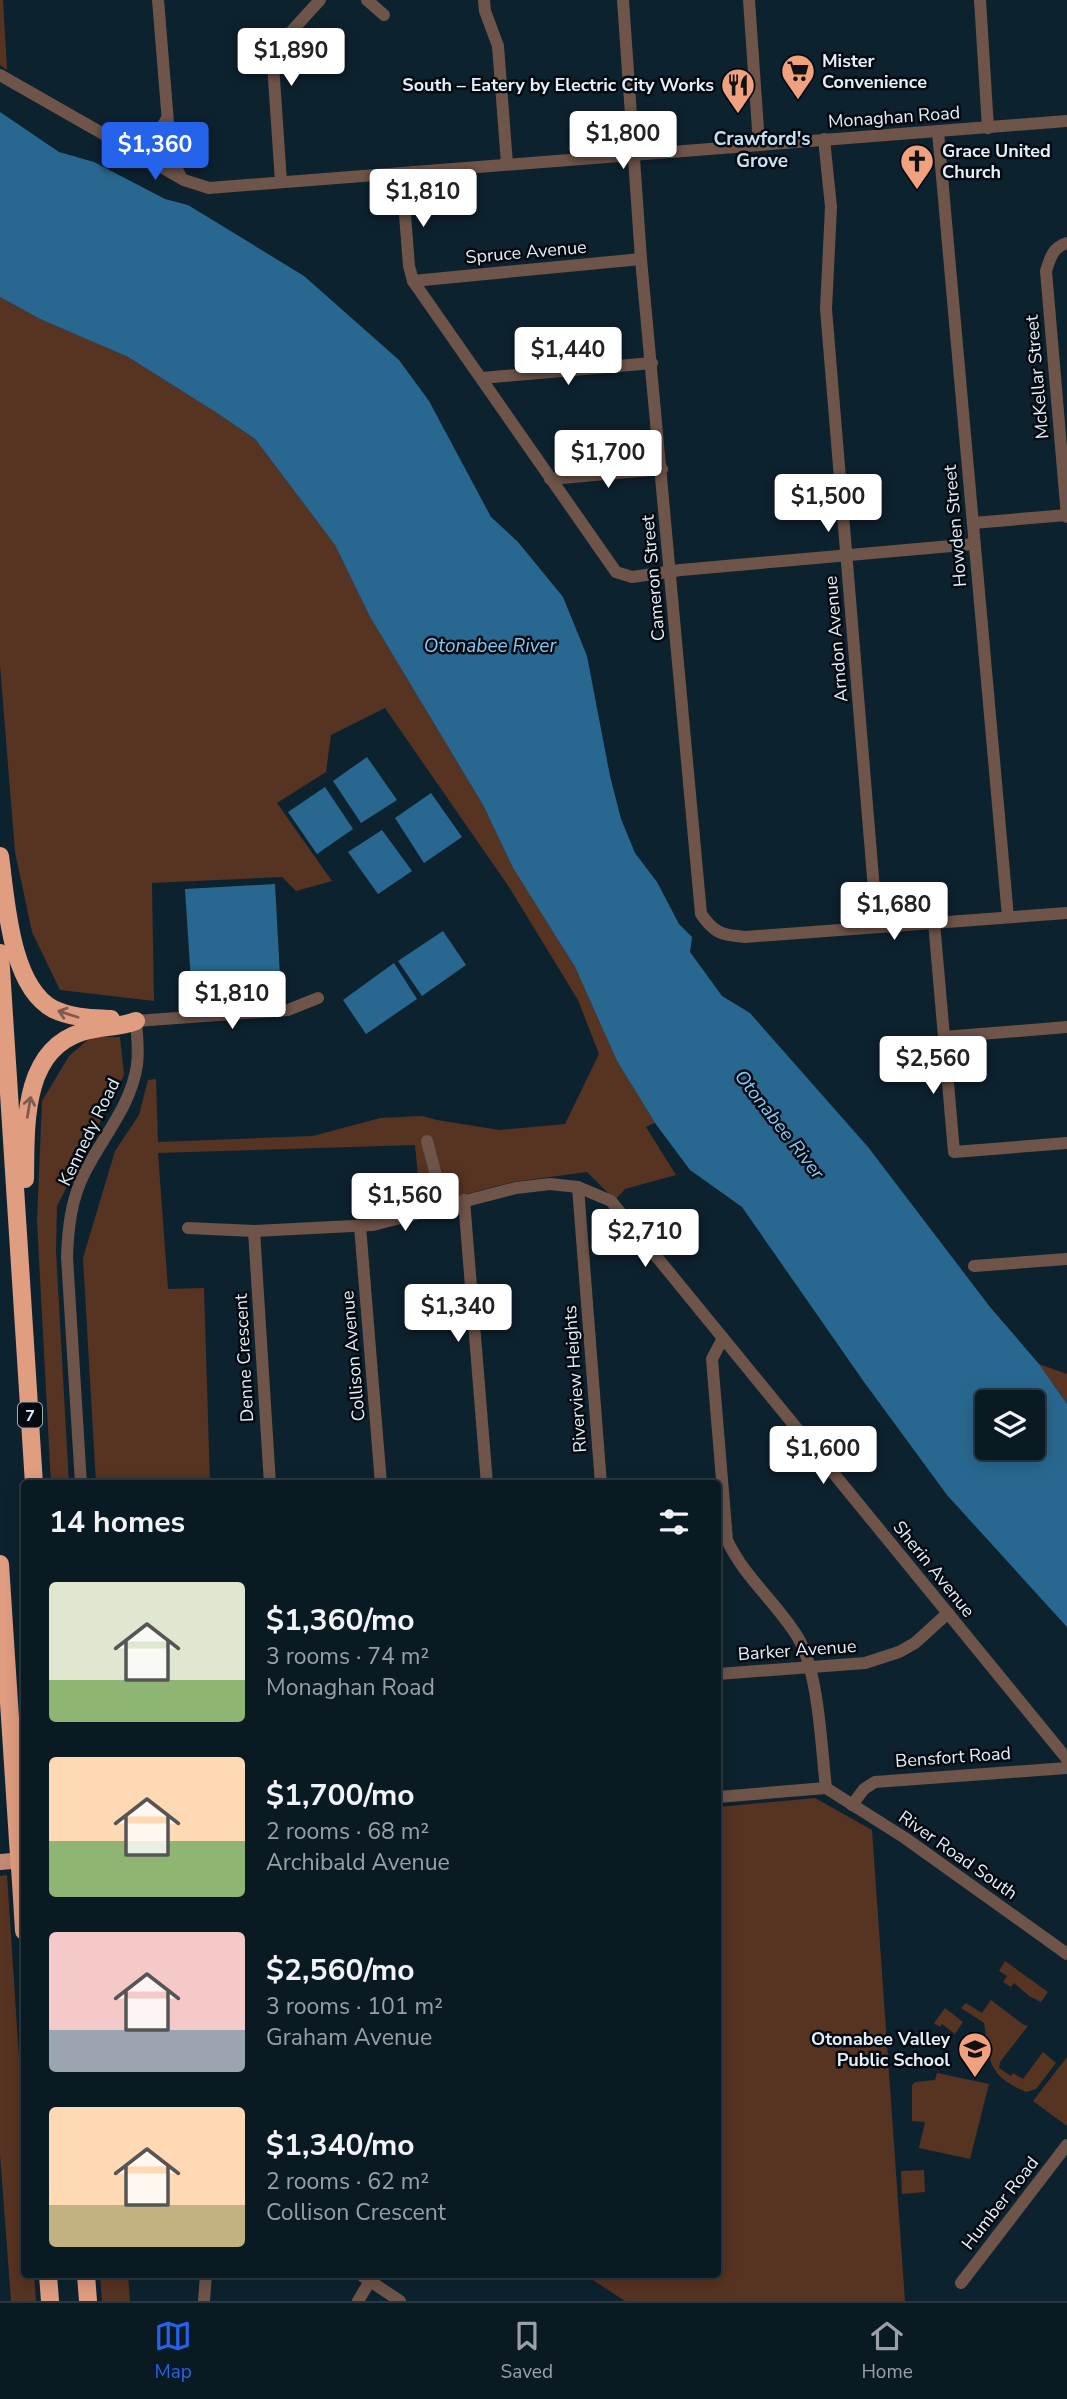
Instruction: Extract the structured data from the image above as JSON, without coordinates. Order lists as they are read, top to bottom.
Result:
{
  "streets": {
    "highway": ["7"],
    "street": [
      "Monaghan Road",
      "Spruce Avenue",
      "McKellar Street",
      "Howden Street",
      "Cameron Street",
      "Arndon Avenue",
      "Kennedy Road",
      "Collison Avenue",
      "Denne Crescent",
      "Riverview Heights",
      "Sherin Avenue",
      "Barker Avenue",
      "Bensfort Road",
      "River Road South",
      "Humber Road"
    ]
  },
  "crossings": [
    ["Monaghan Road", "Howden Street"],
    ["Monaghan Road", "Cameron Street"],
    ["Monaghan Road", "Arndon Avenue"],
    ["Spruce Avenue", "Cameron Street"],
    ["Cameron Street", "Arndon Avenue"],
    ["Collison Avenue", "Sherin Avenue"],
    ["Denne Crescent", "Sherin Avenue"],
    ["Riverview Heights", "Sherin Avenue"],
    ["Sherin Avenue", "Barker Avenue"],
    ["Bensfort Road", "River Road South"]
  ],
  "districts": ["Crawford's Grove"],
  "water": ["Otonabee River"],
  "places": {
    "supermarket": ["Mister Convenience"],
    "restaurant": ["South – Eatery by Electric City Works"],
    "church": ["Grace United Church"],
    "school or university": ["Otonabee Valley Public School"]
  },
  "page": {
    "price": [
      "$1,890",
      "$1,800",
      "$1,360",
      "$1,810",
      "$1,440",
      "$1,700",
      "$1,500",
      "$1,680",
      "$1,810",
      "$2,560",
      "$1,560",
      "$2,710",
      "$1,340",
      "$1,600"
    ],
    "heading": "14 homes",
    "list": [
      {
        "name": "$1,360/mo",
        "note": "3 rooms · 74 m² · Monaghan Road"
      },
      {
        "name": "$1,700/mo",
        "note": "2 rooms · 68 m² · Archibald Avenue"
      },
      {
        "name": "$2,560/mo",
        "note": "3 rooms · 101 m² · Graham Avenue"
      },
      {
        "name": "$1,340/mo",
        "note": "2 rooms · 62 m² · Collison Crescent"
      }
    ],
    "tabs": ["Map", "Saved", "Home"]
  }
}
